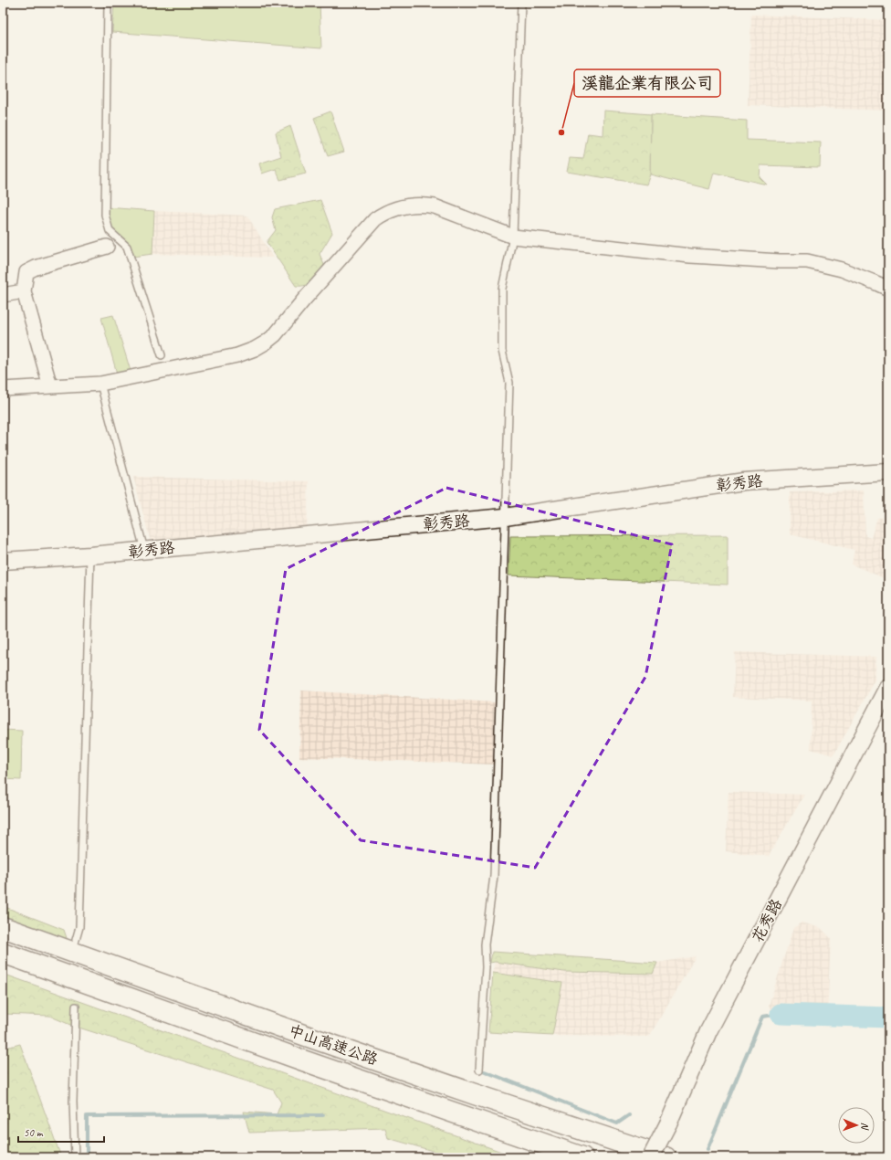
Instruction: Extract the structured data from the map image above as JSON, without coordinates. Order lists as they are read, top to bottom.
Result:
{
  "streets": {
    "highway": ["中山高速公路"],
    "street": ["彰秀路", "花秀路"]
  },
  "places": ["溪龍企業有限公司"],
  "scale_bar": "50 m",
  "north": "right"
}
